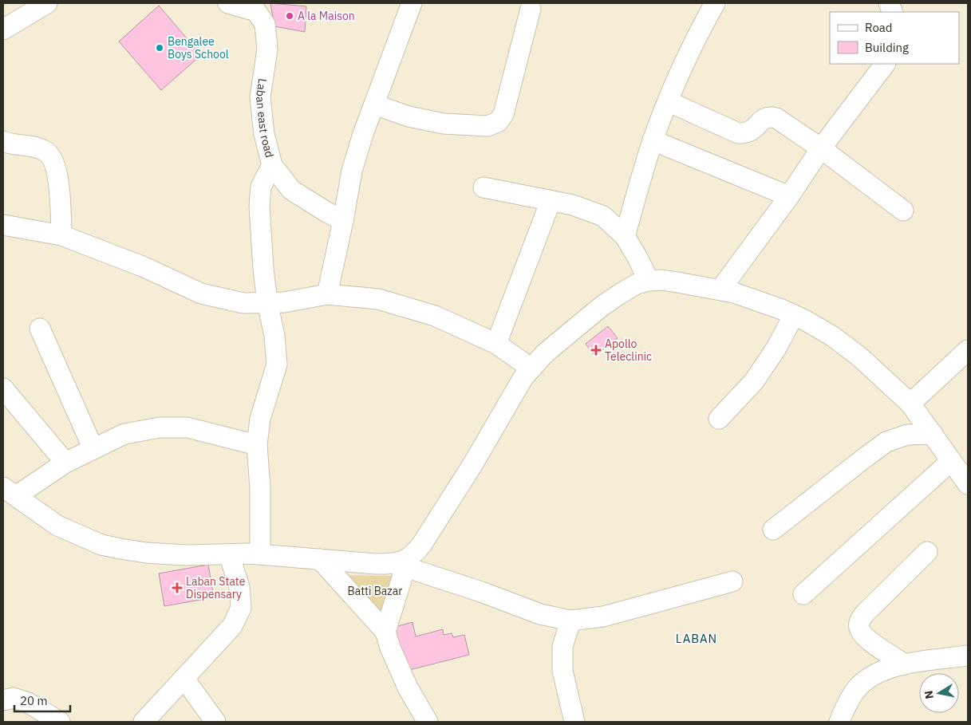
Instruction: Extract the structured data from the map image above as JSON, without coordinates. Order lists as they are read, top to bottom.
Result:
{
  "streets": {
    "street": ["Laban east road"]
  },
  "districts": ["LABAN"],
  "parks": ["Batti Bazar"],
  "places": {
    "other": ["A la Maison", "Bengalee Boys School"],
    "health": ["Apollo Teleclinic", "Laban State Dispensary"]
  },
  "legend": ["Road", "Building"],
  "scale_bar": "20 m",
  "north": "left"
}
